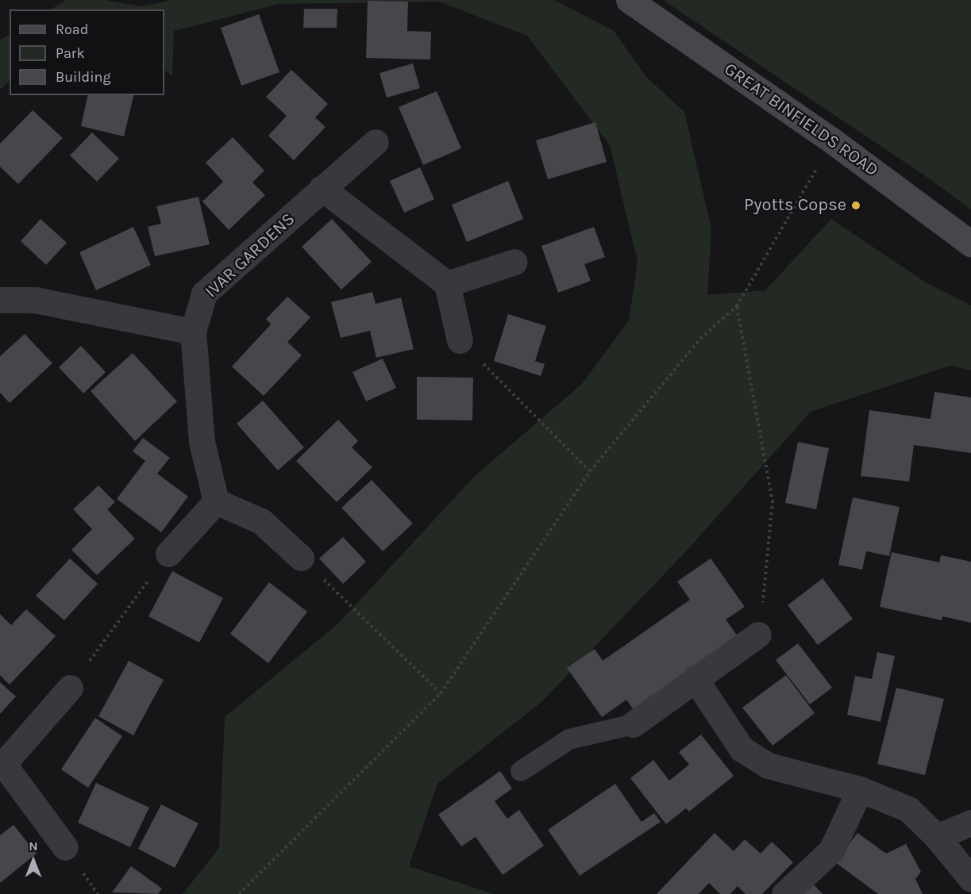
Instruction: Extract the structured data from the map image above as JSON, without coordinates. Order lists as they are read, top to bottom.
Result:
{
  "streets": {
    "street": ["GREAT BINFIELDS ROAD", "IVAR GARDENS"]
  },
  "places": ["Pyotts Copse"],
  "legend": ["Road", "Park", "Building"],
  "north": "top"
}
